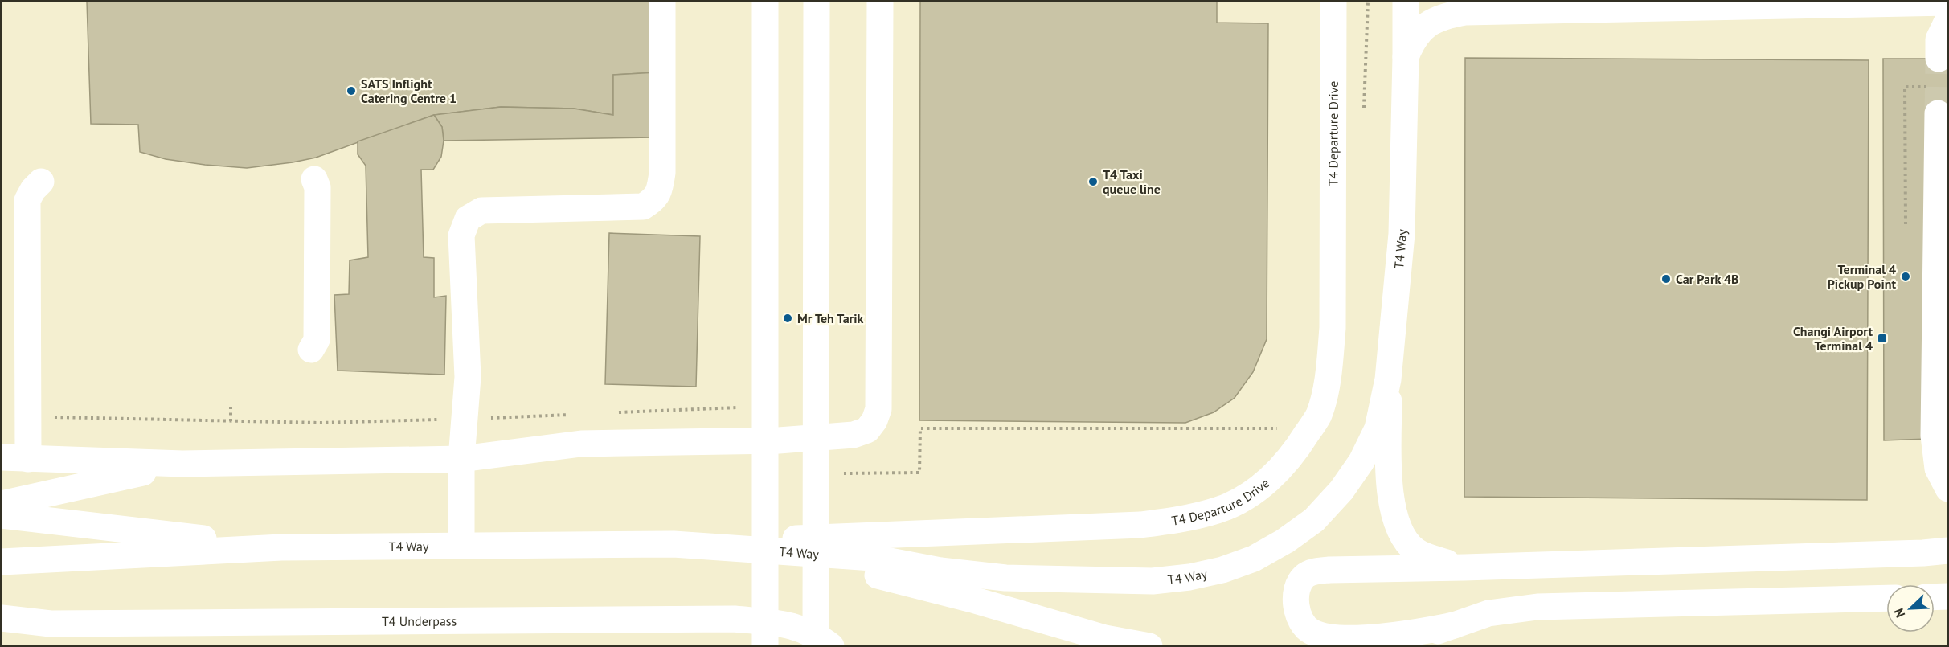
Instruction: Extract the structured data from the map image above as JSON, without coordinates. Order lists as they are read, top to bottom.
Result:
{
  "streets": {
    "main road": ["T4 Departure Drive", "T4 Way", "T4 Underpass"]
  },
  "crossings": [
    ["T4 Departure Drive", "T4 Way"]
  ],
  "places": {
    "other": [
      "SATS Inflight Catering Centre 1",
      "T4 Taxi queue line",
      "Terminal 4 Pickup Point",
      "Car Park 4B",
      "Mr Teh Tarik"
    ],
    "transit": ["Changi Airport Terminal 4"]
  },
  "north": "bottom left"
}
